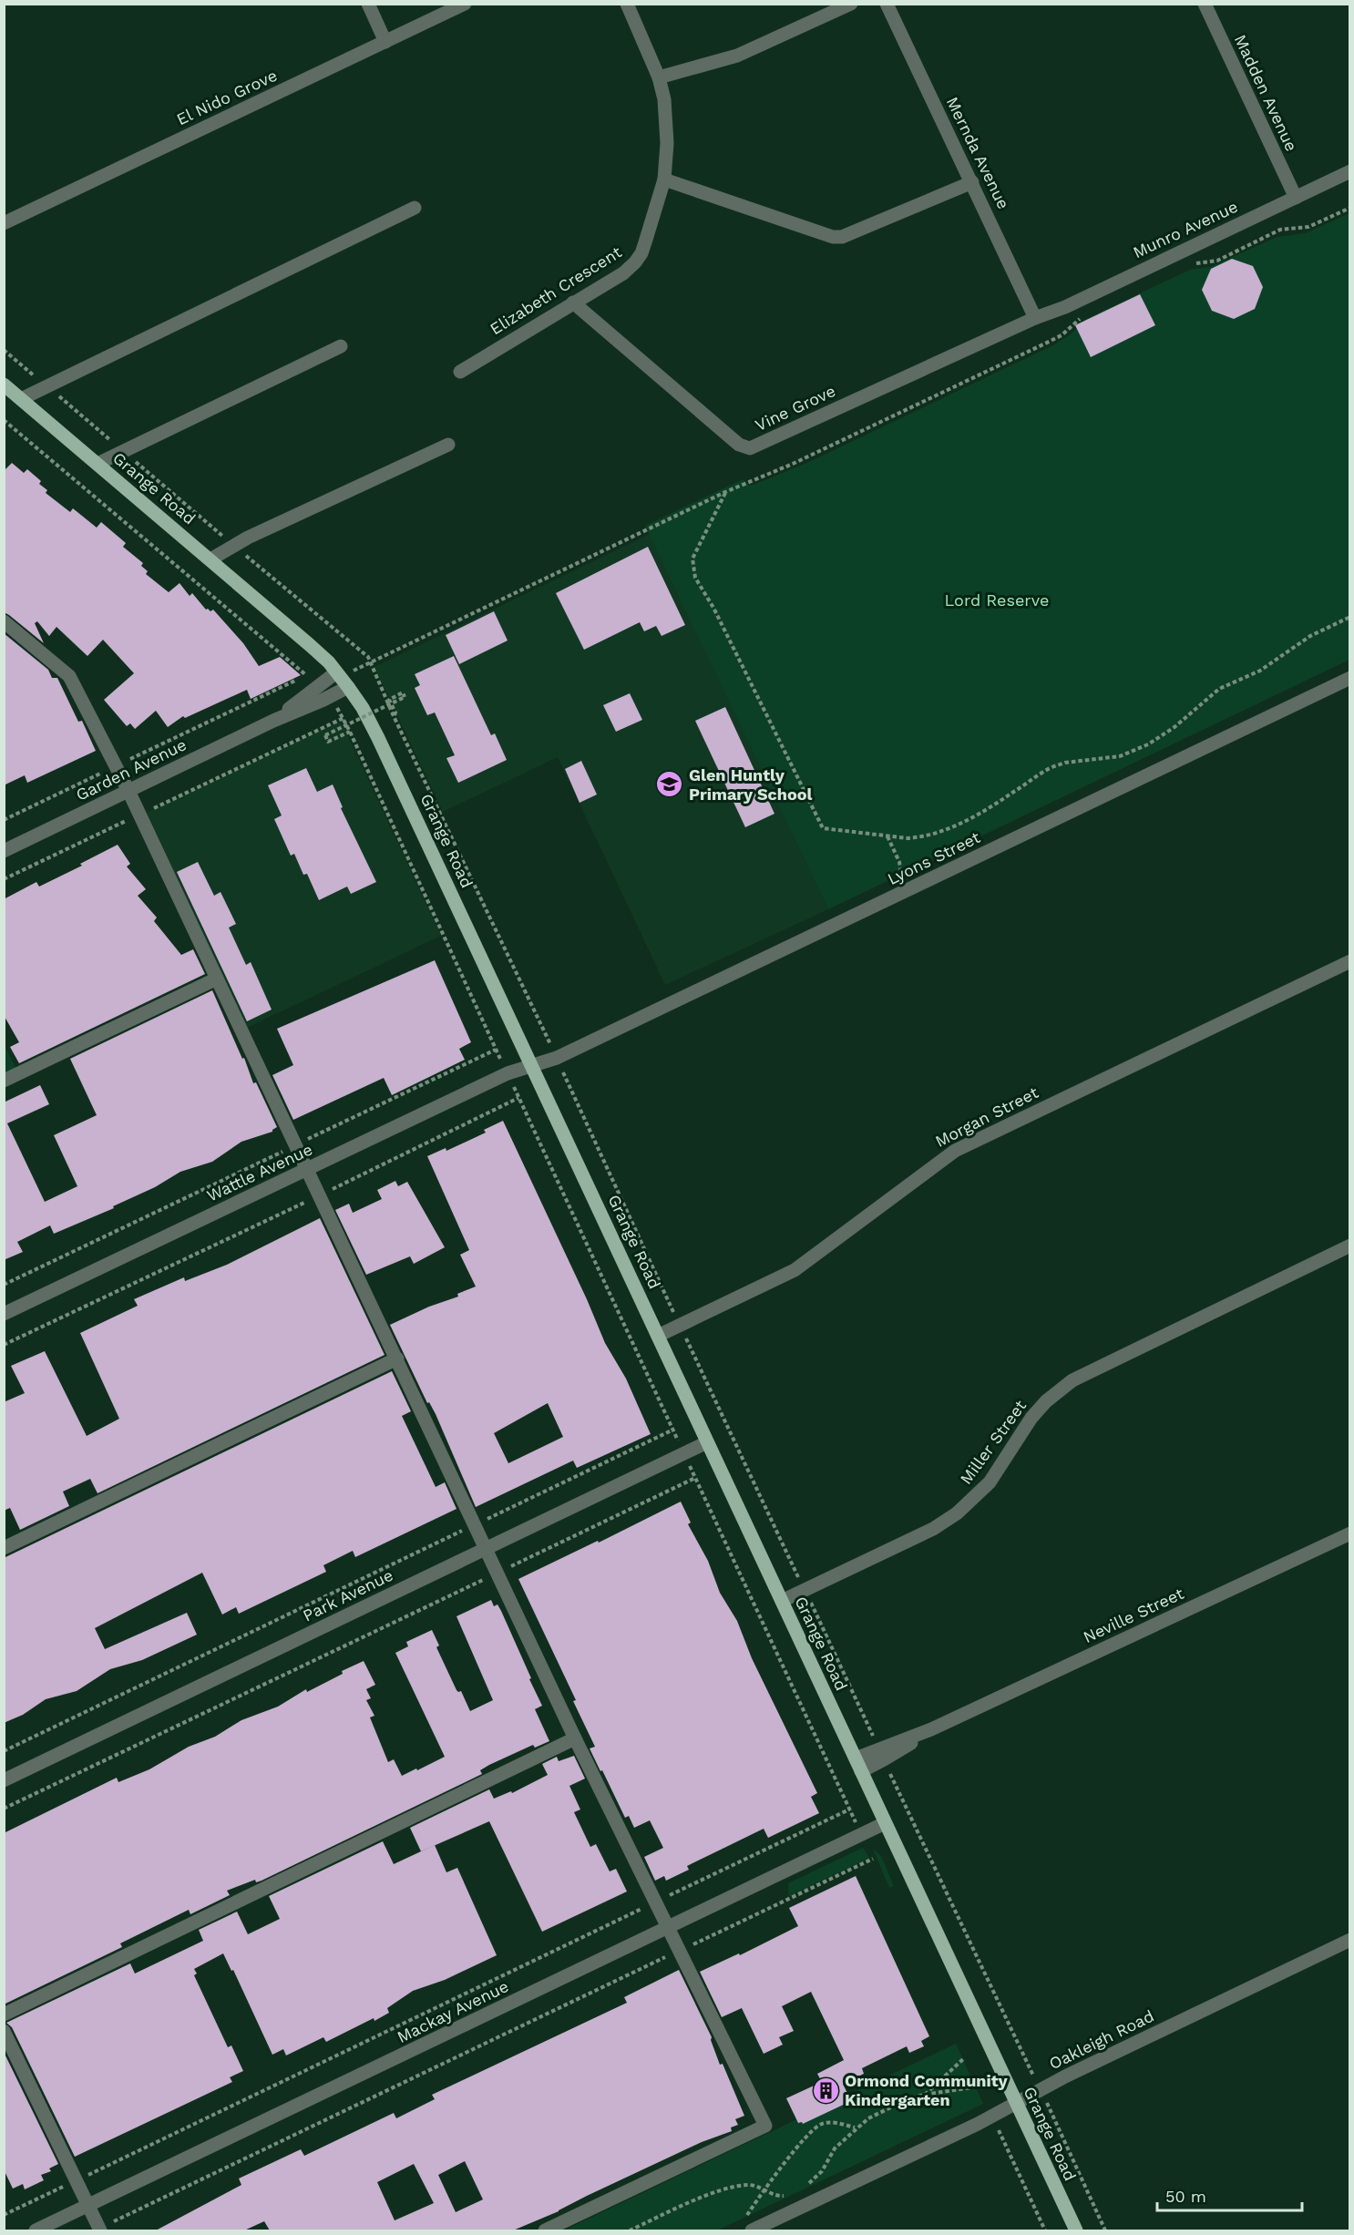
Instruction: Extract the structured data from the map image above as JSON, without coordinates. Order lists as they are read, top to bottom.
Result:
{
  "streets": {
    "main road": ["Grange Road"],
    "street": [
      "Madden Avenue",
      "El Nido Grove",
      "Mernda Avenue",
      "Munro Avenue",
      "Elizabeth Crescent",
      "Vine Grove",
      "Garden Avenue",
      "Lyons Street",
      "Morgan Street",
      "Wattle Avenue",
      "Miller Street",
      "Park Avenue",
      "Neville Street",
      "Mackay Avenue",
      "Oakleigh Road"
    ]
  },
  "crossings": [
    ["Madden Avenue", "Munro Avenue"],
    ["Mernda Avenue", "Munro Avenue"],
    ["Mernda Avenue", "Vine Grove"],
    ["Munro Avenue", "Vine Grove"],
    ["Elizabeth Crescent", "Vine Grove"],
    ["Grange Road", "Garden Avenue"],
    ["Grange Road", "Lyons Street"],
    ["Grange Road", "Morgan Street"],
    ["Grange Road", "Wattle Avenue"],
    ["Grange Road", "Miller Street"],
    ["Grange Road", "Park Avenue"],
    ["Grange Road", "Neville Street"],
    ["Grange Road", "Mackay Avenue"],
    ["Grange Road", "Oakleigh Road"],
    ["Lyons Street", "Wattle Avenue"]
  ],
  "parks": ["Lord Reserve"],
  "places": {
    "school or university": ["Glen Huntly Primary School"],
    "building": ["Ormond Community Kindergarten"]
  },
  "scale_bar": "50 m"
}
